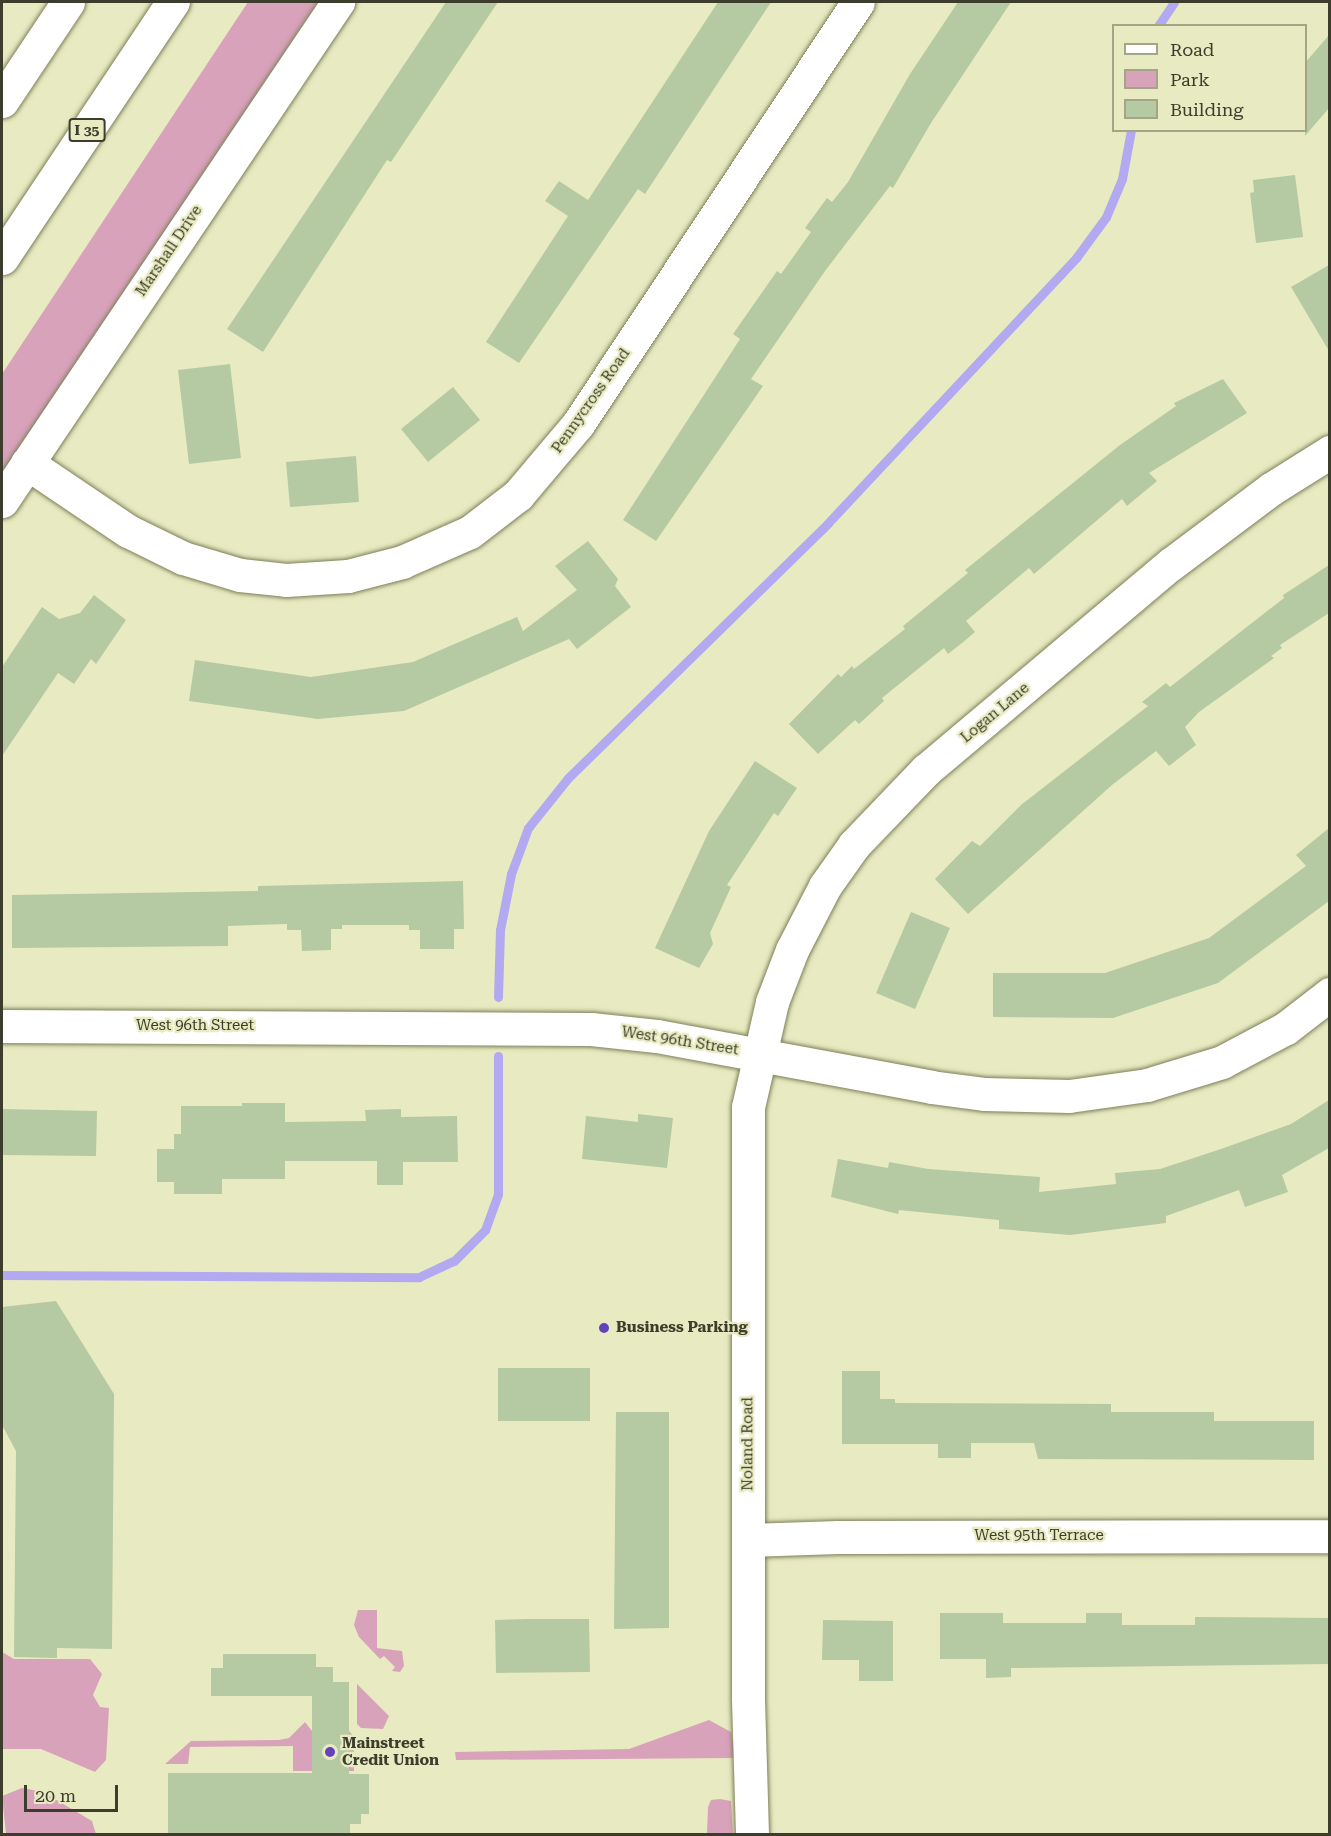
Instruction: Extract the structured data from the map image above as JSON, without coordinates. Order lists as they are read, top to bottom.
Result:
{
  "streets": {
    "main road": [
      "I 35",
      "Marshall Drive",
      "Pennycross Road",
      "Logan Lane",
      "West 96th Street",
      "Noland Road",
      "West 95th Terrace"
    ]
  },
  "crossings": [
    ["Marshall Drive", "Pennycross Road"],
    ["Logan Lane", "West 96th Street"],
    ["Logan Lane", "Noland Road"],
    ["West 96th Street", "Noland Road"],
    ["Noland Road", "West 95th Terrace"]
  ],
  "places": ["Business Parking", "Mainstreet Credit Union"],
  "legend": ["Road", "Park", "Building"],
  "scale_bar": "20 m"
}
